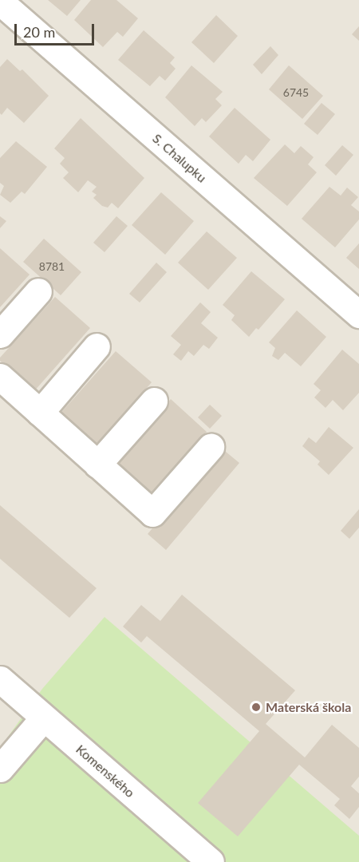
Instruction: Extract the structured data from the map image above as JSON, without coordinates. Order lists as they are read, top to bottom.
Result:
{
  "streets": {
    "street": ["S. Chalupku", "Komenského"]
  },
  "places": ["Materská škola"],
  "house_numbers": ["6745", "8781"],
  "scale_bar": "20 m"
}
